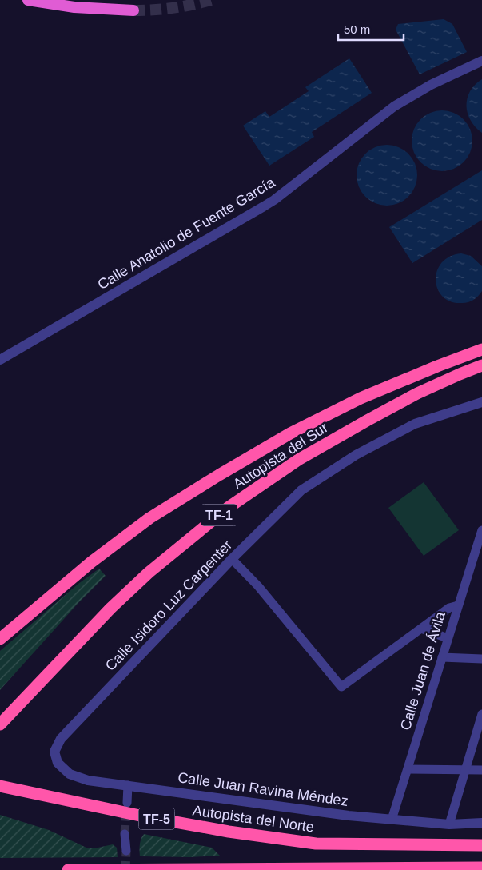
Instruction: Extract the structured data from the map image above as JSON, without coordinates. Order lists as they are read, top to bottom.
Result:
{
  "streets": {
    "highway": [
      "Autopista del Sur",
      "TF-1",
      "TF-5",
      "Autopista del Norte"
    ],
    "street": [
      "Calle Anatolio de Fuente García",
      "Calle Isidoro Luz Carpenter",
      "Calle Juan de Ávila",
      "Calle Juan Ravina Méndez"
    ]
  },
  "crossings": [
    ["Calle Isidoro Luz Carpenter", "Calle Juan Ravina Méndez"],
    ["Calle Juan de Ávila", "Calle Juan Ravina Méndez"]
  ],
  "scale_bar": "50 m"
}
